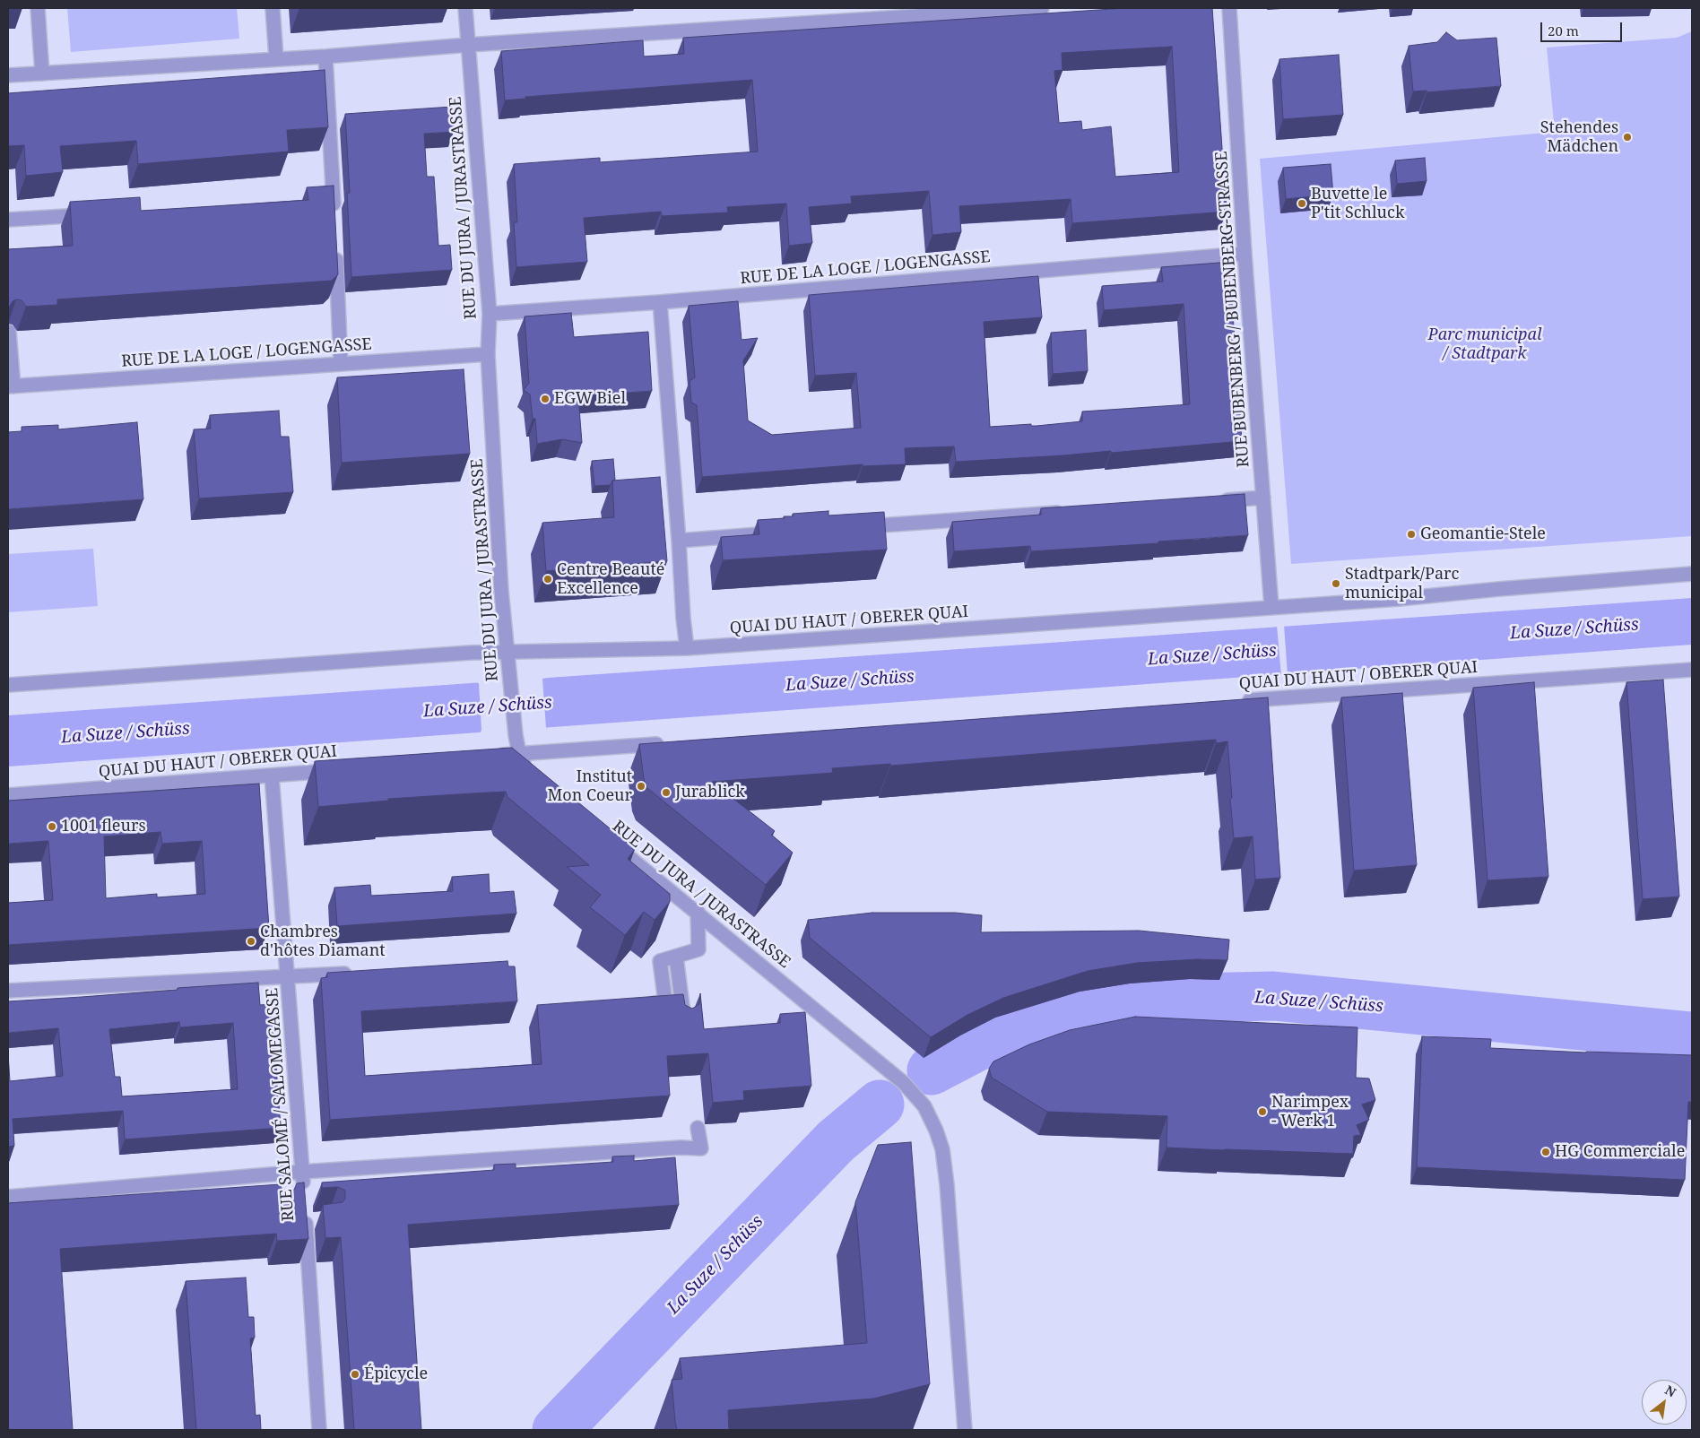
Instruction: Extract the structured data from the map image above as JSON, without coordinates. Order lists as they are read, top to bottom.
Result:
{
  "streets": {
    "street": [
      "RUE DU JURA / JURASTRASSE",
      "RUE DE LA LOGE / LOGENGASSE",
      "RUE BUBENBERG / BUBENBERG-STRASSE",
      "QUAI DU HAUT / OBERER QUAI",
      "RUE SALOMÉ / SALOMEGASSE"
    ]
  },
  "crossings": [
    ["RUE DU JURA / JURASTRASSE", "RUE DE LA LOGE / LOGENGASSE"],
    ["RUE DU JURA / JURASTRASSE", "QUAI DU HAUT / OBERER QUAI"],
    ["RUE DE LA LOGE / LOGENGASSE", "RUE BUBENBERG / BUBENBERG-STRASSE"],
    ["RUE BUBENBERG / BUBENBERG-STRASSE", "QUAI DU HAUT / OBERER QUAI"],
    ["QUAI DU HAUT / OBERER QUAI", "RUE SALOMÉ / SALOMEGASSE"]
  ],
  "water": ["La Suze / Schüss"],
  "parks": ["Parc municipal / Stadtpark"],
  "places": [
    "Stehendes Mädchen",
    "Buvette le P'tit Schluck",
    "EGW Biel",
    "Geomantie-Stele",
    "Centre Beauté Excellence",
    "Stadtpark/Parc municipal",
    "Institut Mon Coeur",
    "Jurablick",
    "1001 fleurs",
    "Chambres d'hôtes Diamant",
    "Narimpex - Werk 1",
    "HG Commerciale",
    "Épicycle"
  ],
  "scale_bar": "20 m",
  "north": "top right"
}
